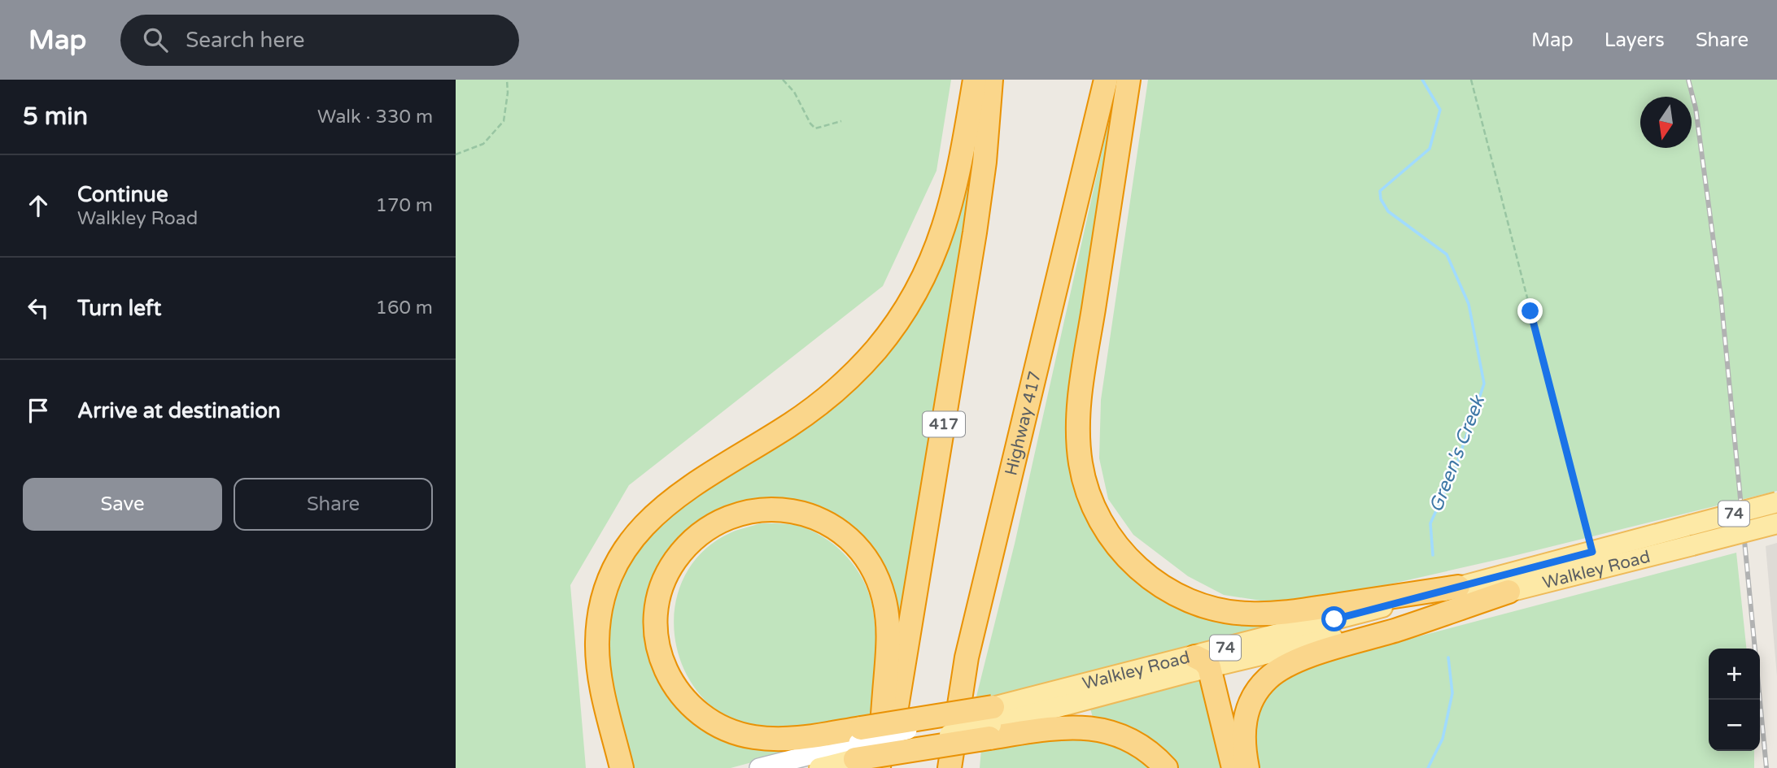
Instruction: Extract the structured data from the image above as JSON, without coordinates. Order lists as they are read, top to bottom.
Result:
{
  "streets": {
    "highway": ["Highway 417", "417"],
    "main road": ["74", "Walkley Road"]
  },
  "water": ["Green's Creek"],
  "north": "bottom",
  "page": {
    "header": "Map",
    "search": "Search here",
    "nav": ["Map", "Layers", "Share"],
    "heading": ["5 min", "Walk · 330 m"],
    "list": [
      ["Continue", "Walkley Road", "170 m"],
      ["Turn left", "160 m"],
      "Arrive at destination"
    ],
    "buttons": ["Save", "Share"],
    "map_buttons": ["+", "−"]
  }
}
